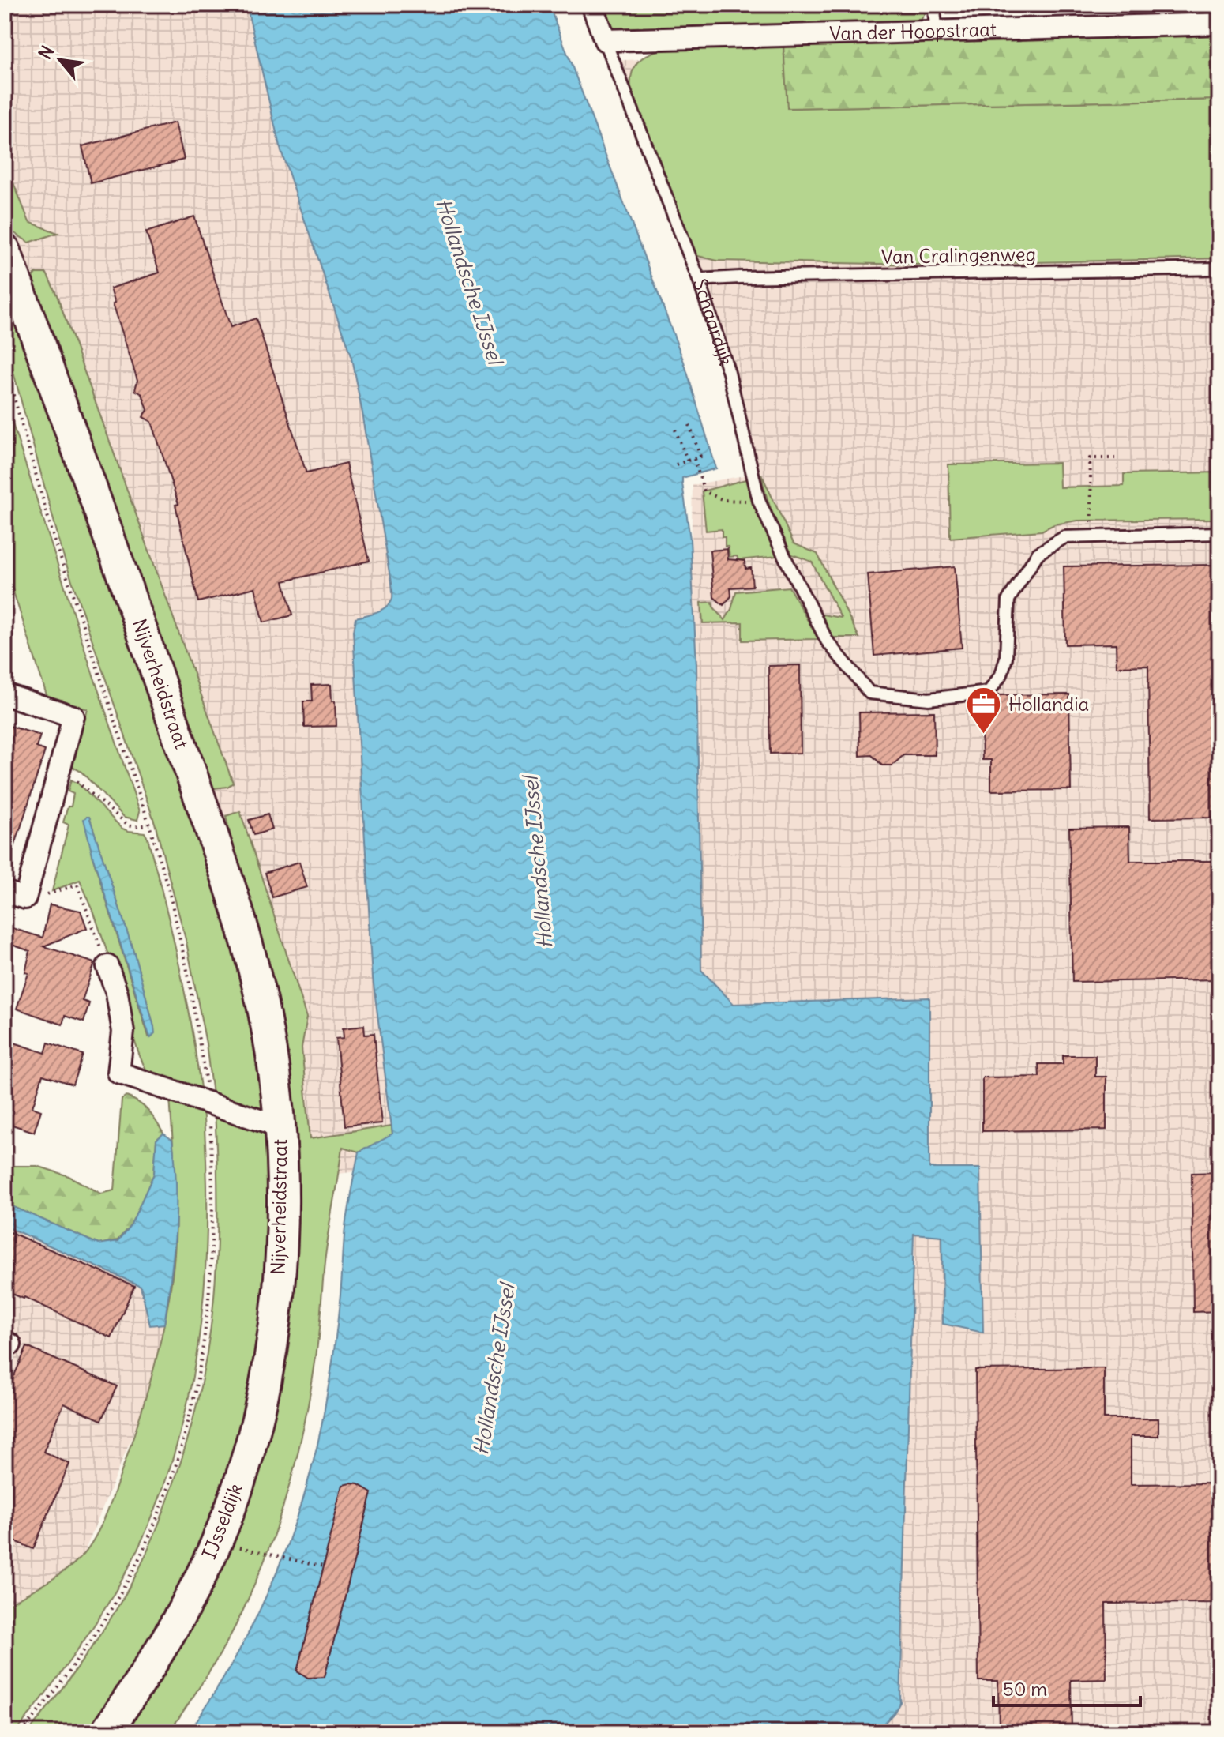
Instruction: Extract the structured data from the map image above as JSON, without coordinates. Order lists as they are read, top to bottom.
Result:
{
  "streets": {
    "street": [
      "Van der Hoopstraat",
      "Schaardijk",
      "Nijverheidstraat",
      "IJsseldijk"
    ],
    "lane": ["Van Cralingenweg"]
  },
  "crossings": [
    ["Van der Hoopstraat", "Schaardijk"],
    ["Van Cralingenweg", "Schaardijk"],
    ["Nijverheidstraat", "IJsseldijk"]
  ],
  "water": ["Hollandsche IJssel"],
  "places": {
    "office": ["Hollandia"]
  },
  "scale_bar": "50 m",
  "north": "top left"
}
